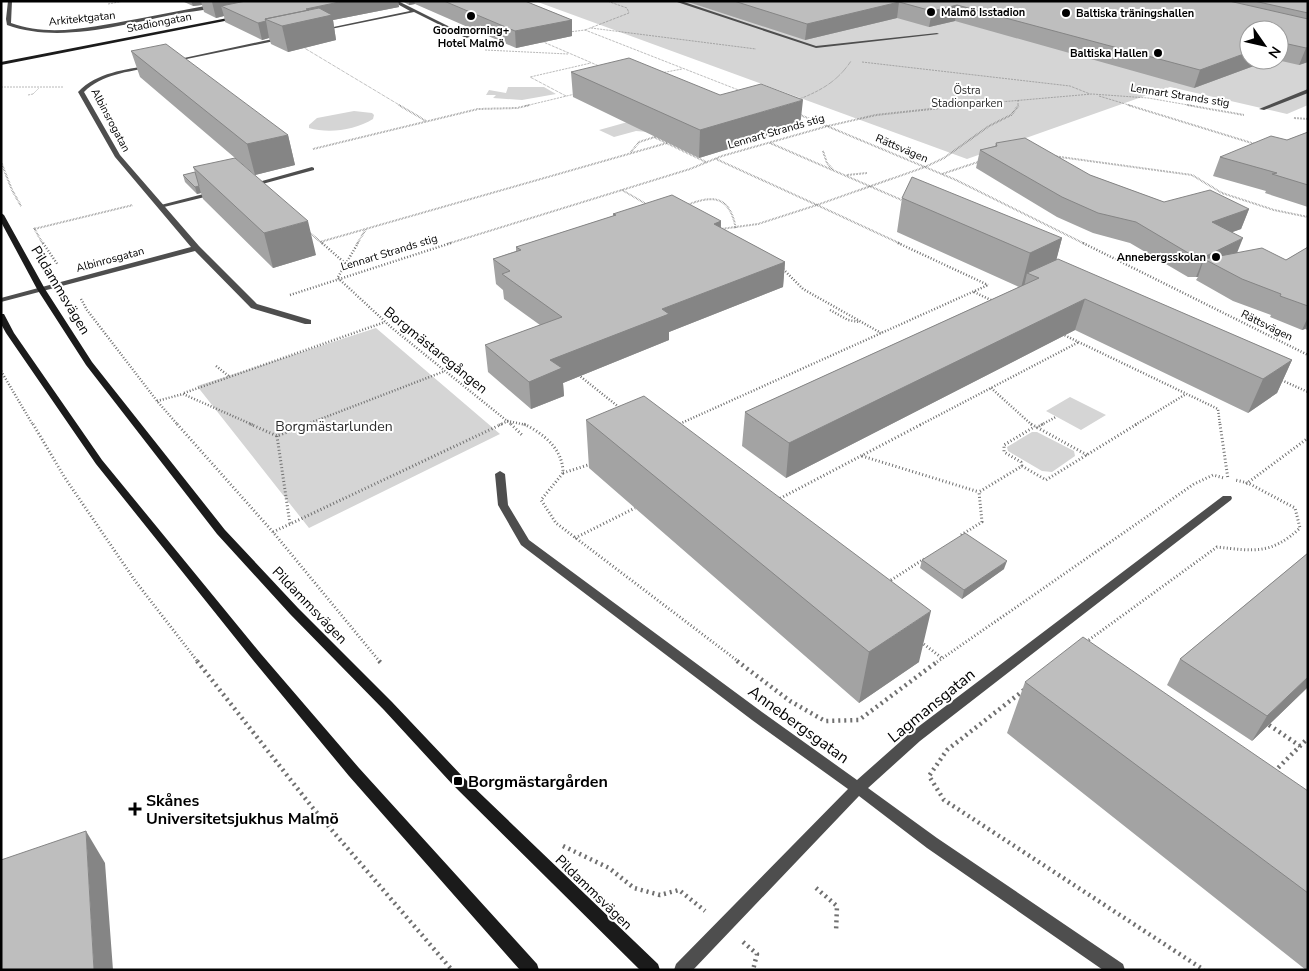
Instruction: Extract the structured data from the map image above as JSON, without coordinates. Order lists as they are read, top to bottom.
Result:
{
  "streets": {
    "main road": ["Stadiongatan", "Pildammsvägen"],
    "street": [
      "Arkitektgatan",
      "Albinsrogatan",
      "Albinrosgatan",
      "Lagmansgatan",
      "Annebergsgatan"
    ],
    "path": ["Lennart Strands stig", "Rättsvägen", "Borgmästaregången"]
  },
  "crossings": [
    ["Lennart Strands stig", "Albinsrogatan"],
    ["Lennart Strands stig", "Rättsvägen"],
    ["Lennart Strands stig", "Borgmästaregången"],
    ["Albinsrogatan", "Albinrosgatan"],
    ["Albinrosgatan", "Pildammsvägen"],
    ["Lagmansgatan", "Annebergsgatan"]
  ],
  "parks": ["Östra Stadionparken", "Borgmästarlunden"],
  "places": {
    "other": [
      "Malmö Isstadion",
      "Baltiska träningshallen",
      "Goodmorning+ Hotel Malmö",
      "Baltiska Hallen",
      "Annebergsskolan"
    ],
    "transit": ["Borgmästargården"],
    "health": ["Skånes Universitetsjukhus Malmö"]
  },
  "north": "bottom right"
}
